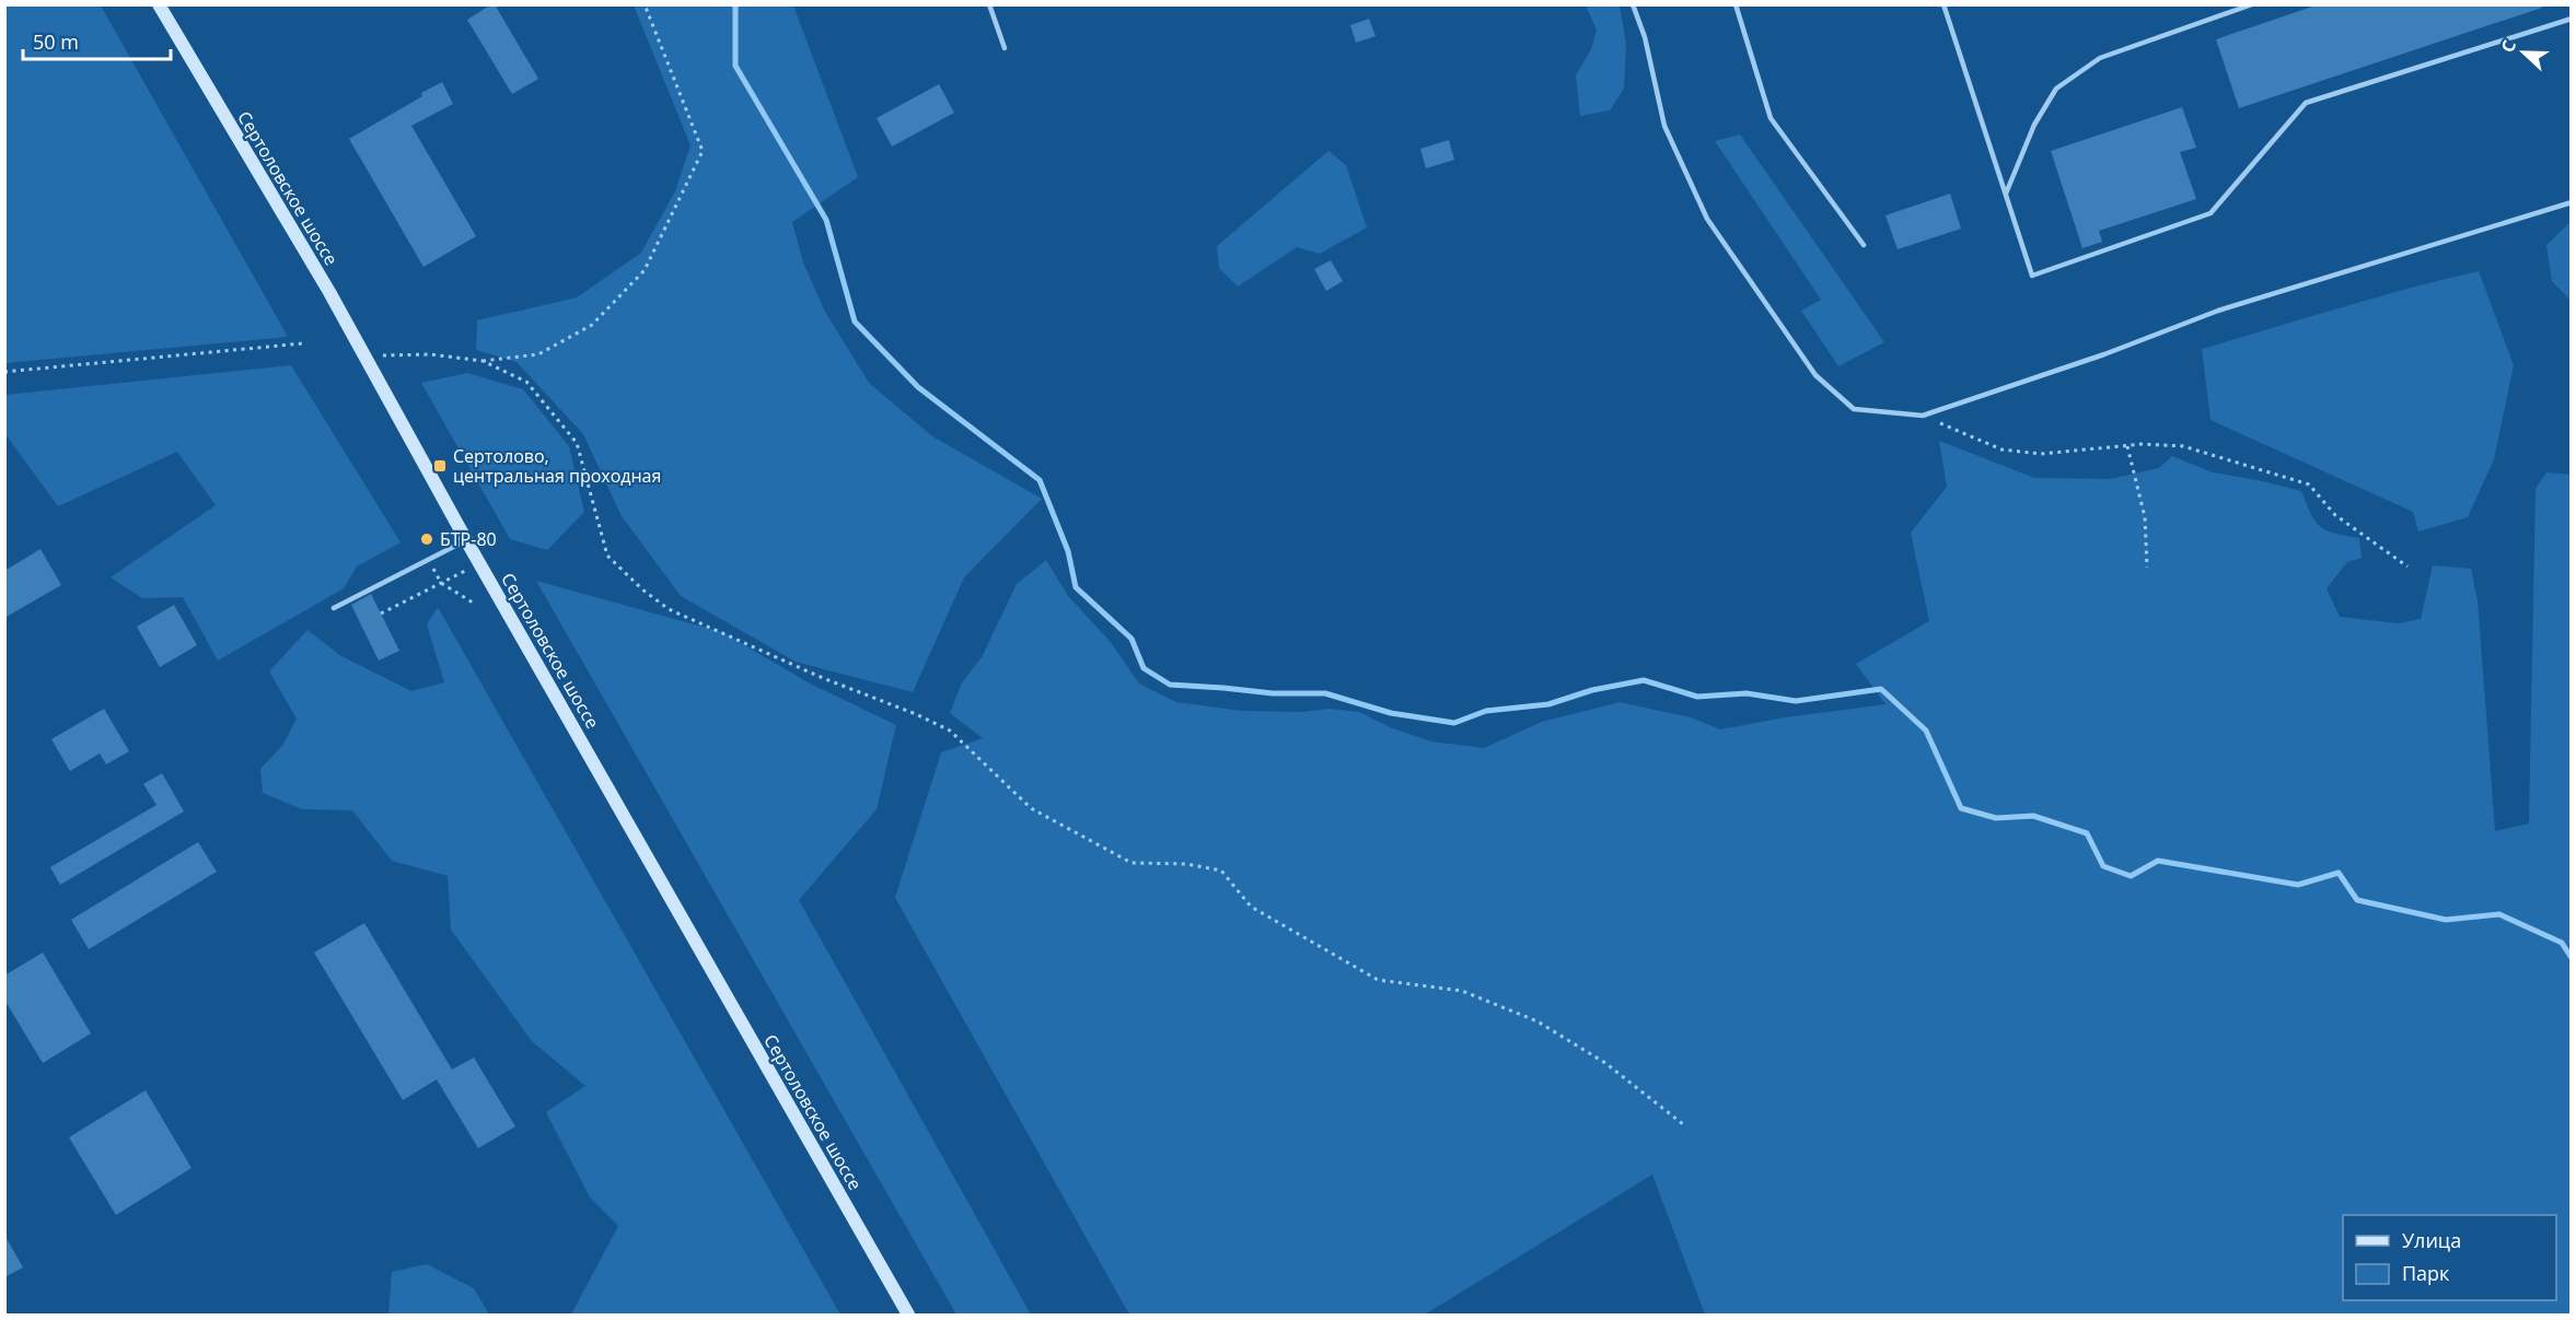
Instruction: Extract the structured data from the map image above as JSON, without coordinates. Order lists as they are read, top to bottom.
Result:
{
  "streets": {
    "main road": ["Сертоловское шоссе"]
  },
  "places": {
    "transit": ["Сертолово, центральная проходная"],
    "other": ["БТР-80"]
  },
  "legend": ["Улица", "Парк"],
  "scale_bar": "50 m",
  "north": "left"
}
